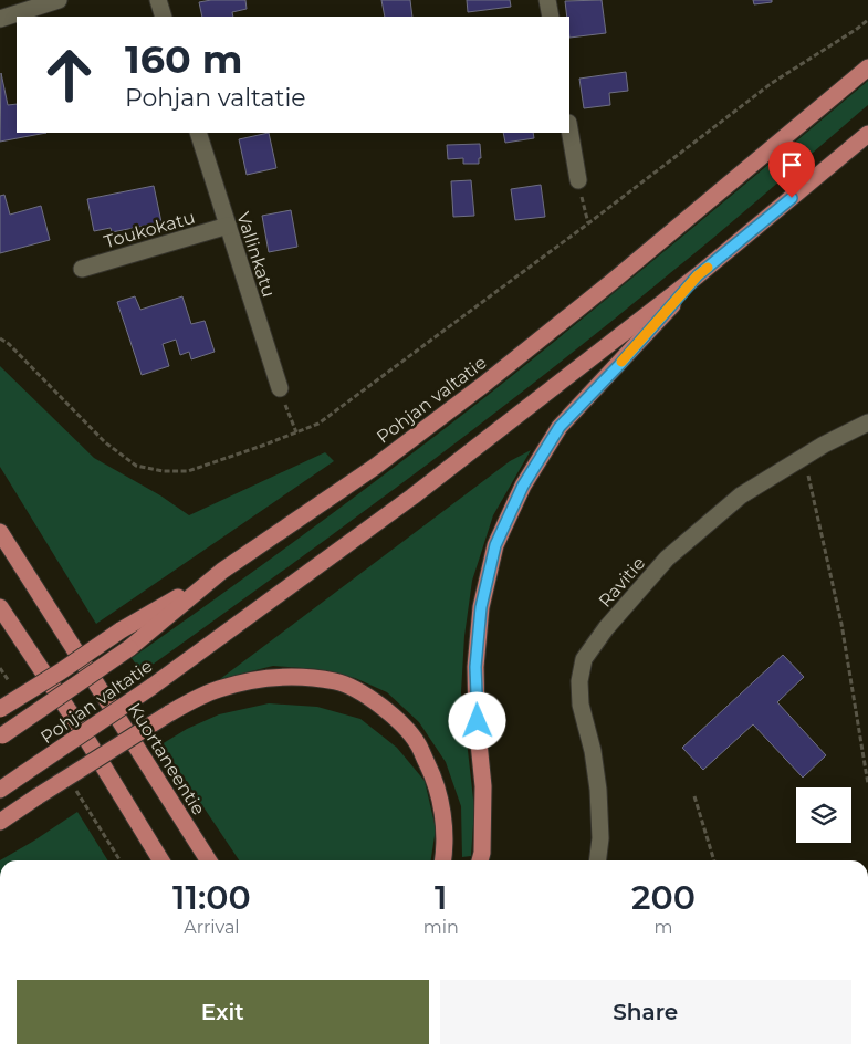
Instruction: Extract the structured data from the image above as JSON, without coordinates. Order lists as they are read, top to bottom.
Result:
{
  "streets": {
    "highway": ["Pohjan valtatie", "Kuortaneentie"],
    "street": ["Toukokatu", "Vallinkatu", "Ravitie"]
  },
  "crossings": [
    ["Toukokatu", "Vallinkatu"]
  ],
  "page": {
    "turn": ["160 m", "Pohjan valtatie"],
    "eta": [
      "11:00",
      "Arrival",
      "1",
      "min",
      "200",
      "m"
    ],
    "buttons": ["Exit", "Share"]
  }
}
